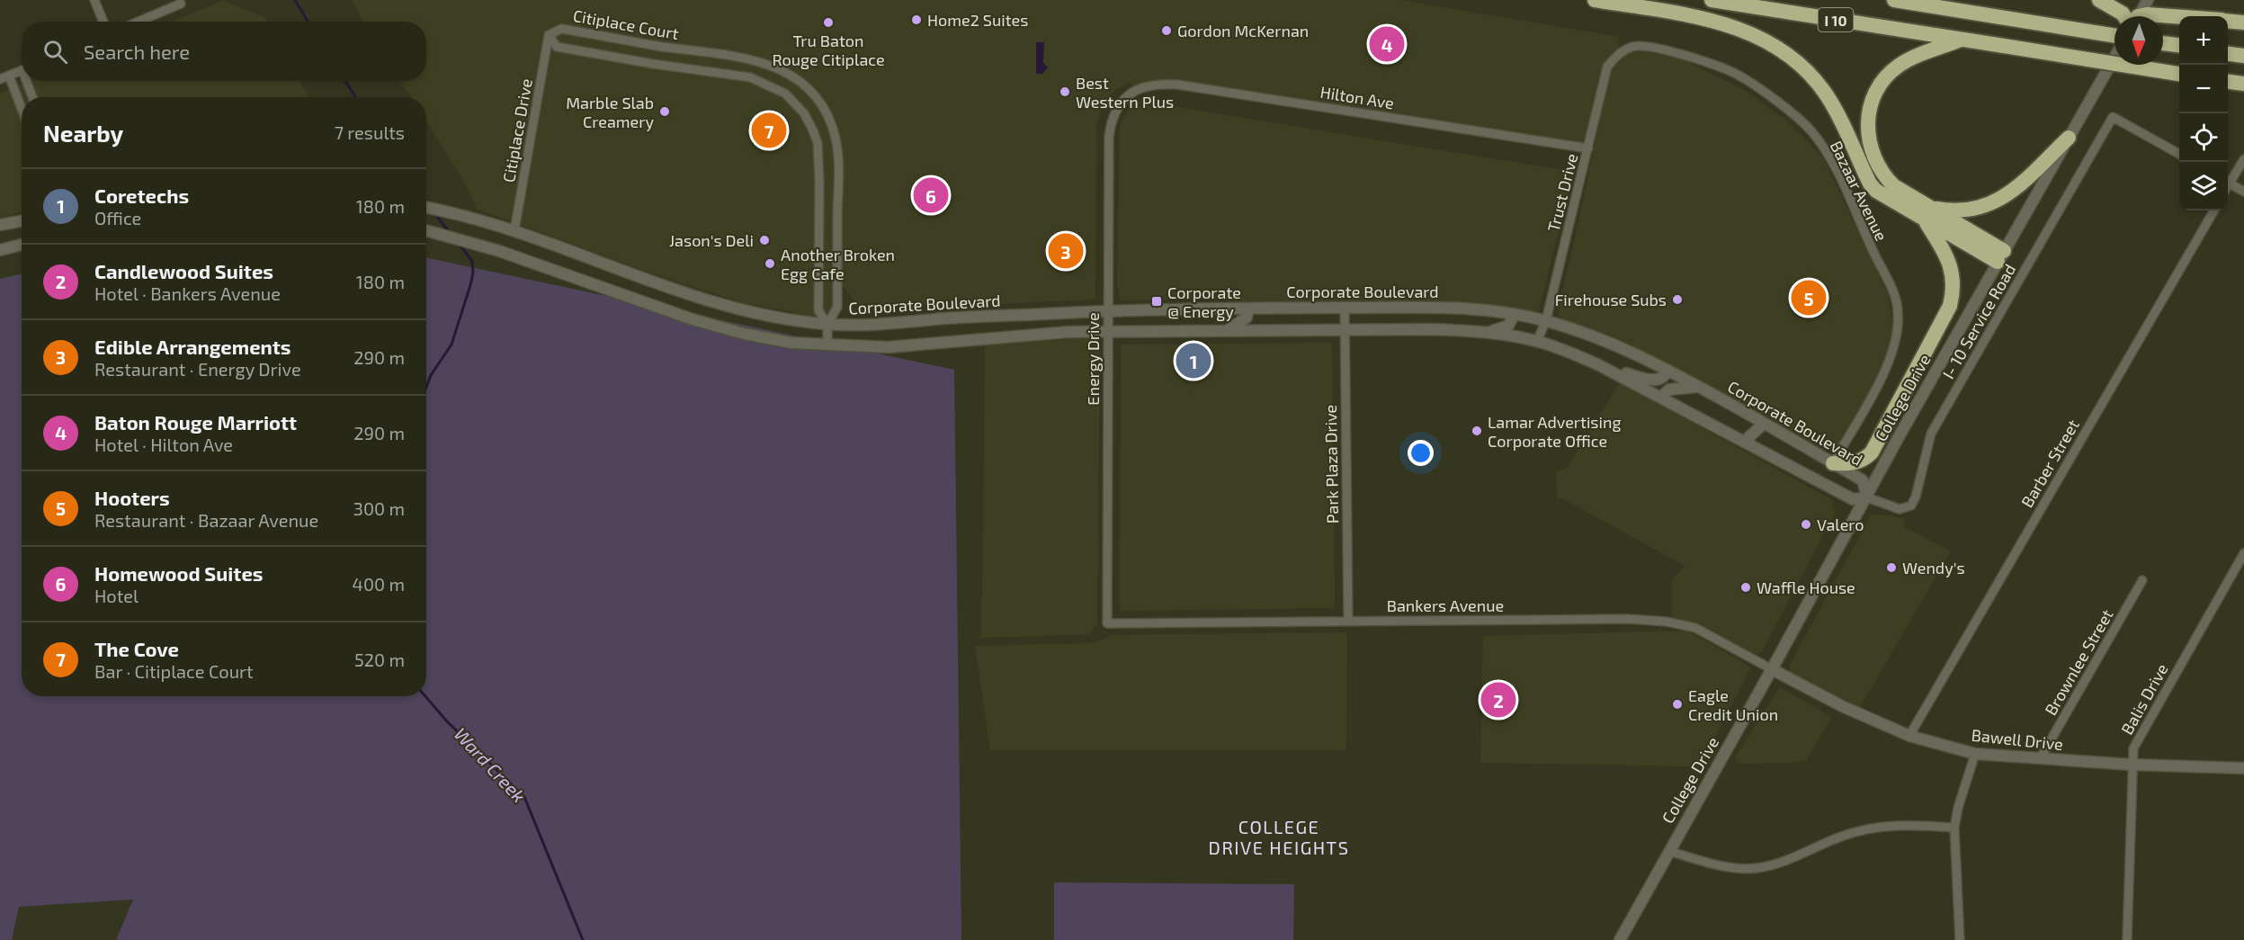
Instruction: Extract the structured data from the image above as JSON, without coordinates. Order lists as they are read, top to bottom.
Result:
{
  "streets": {
    "highway": ["I 10"],
    "street": [
      "Citiplace Court",
      "Hilton Ave",
      "Citiplace Drive",
      "Bazaar Avenue",
      "Trust Drive",
      "Corporate Boulevard",
      "I- 10 Service Road",
      "Energy Drive",
      "College Drive",
      "Barber Street",
      "Park Plaza Drive",
      "Bankers Avenue",
      "Brownlee Street",
      "Balis Drive",
      "Bawell Drive"
    ]
  },
  "crossings": [
    ["Citiplace Court", "Citiplace Drive"],
    ["Citiplace Court", "Corporate Boulevard"],
    ["Hilton Ave", "Trust Drive"],
    ["Hilton Ave", "Energy Drive"],
    ["Citiplace Drive", "Corporate Boulevard"],
    ["Bazaar Avenue", "Trust Drive"],
    ["Bazaar Avenue", "Corporate Boulevard"],
    ["Trust Drive", "Corporate Boulevard"],
    ["Corporate Boulevard", "I- 10 Service Road"],
    ["Corporate Boulevard", "Energy Drive"],
    ["Corporate Boulevard", "College Drive"],
    ["Corporate Boulevard", "Park Plaza Drive"],
    ["I- 10 Service Road", "College Drive"],
    ["Energy Drive", "Bankers Avenue"],
    ["College Drive", "Bankers Avenue"],
    ["College Drive", "Bawell Drive"],
    ["Barber Street", "Bawell Drive"],
    ["Park Plaza Drive", "Bankers Avenue"],
    ["Bankers Avenue", "Bawell Drive"],
    ["Brownlee Street", "Bawell Drive"],
    ["Balis Drive", "Bawell Drive"]
  ],
  "districts": ["COLLEGE DRIVE HEIGHTS"],
  "water": ["Ward Creek"],
  "places": {
    "other": [
      "Home2 Suites",
      "Tru Baton Rouge Citiplace",
      "Gordon McKernan",
      "Best Western Plus",
      "Marble Slab Creamery",
      "Jason's Deli",
      "Another Broken Egg Cafe",
      "Firehouse Subs",
      "Lamar Advertising Corporate Office",
      "Valero",
      "Wendy's",
      "Waffle House",
      "Eagle Credit Union"
    ],
    "transit": ["Corporate @ Energy"]
  },
  "north": "bottom",
  "page": {
    "map_buttons": ["+", "−"],
    "search": "Search here",
    "pins": [
      "4",
      "7",
      "6",
      "3",
      "5",
      "1",
      "2"
    ],
    "heading": ["Nearby", "7 results"],
    "list": [
      {
        "mark": "1",
        "name": "Coretechs",
        "note": "Office",
        "value": "180 m"
      },
      {
        "mark": "2",
        "name": "Candlewood Suites",
        "note": "Hotel · Bankers Avenue",
        "value": "180 m"
      },
      {
        "mark": "3",
        "name": "Edible Arrangements",
        "note": "Restaurant · Energy Drive",
        "value": "290 m"
      },
      {
        "mark": "4",
        "name": "Baton Rouge Marriott",
        "note": "Hotel · Hilton Ave",
        "value": "290 m"
      },
      {
        "mark": "5",
        "name": "Hooters",
        "note": "Restaurant · Bazaar Avenue",
        "value": "300 m"
      },
      {
        "mark": "6",
        "name": "Homewood Suites",
        "note": "Hotel",
        "value": "400 m"
      },
      {
        "mark": "7",
        "name": "The Cove",
        "note": "Bar · Citiplace Court",
        "value": "520 m"
      }
    ]
  }
}
